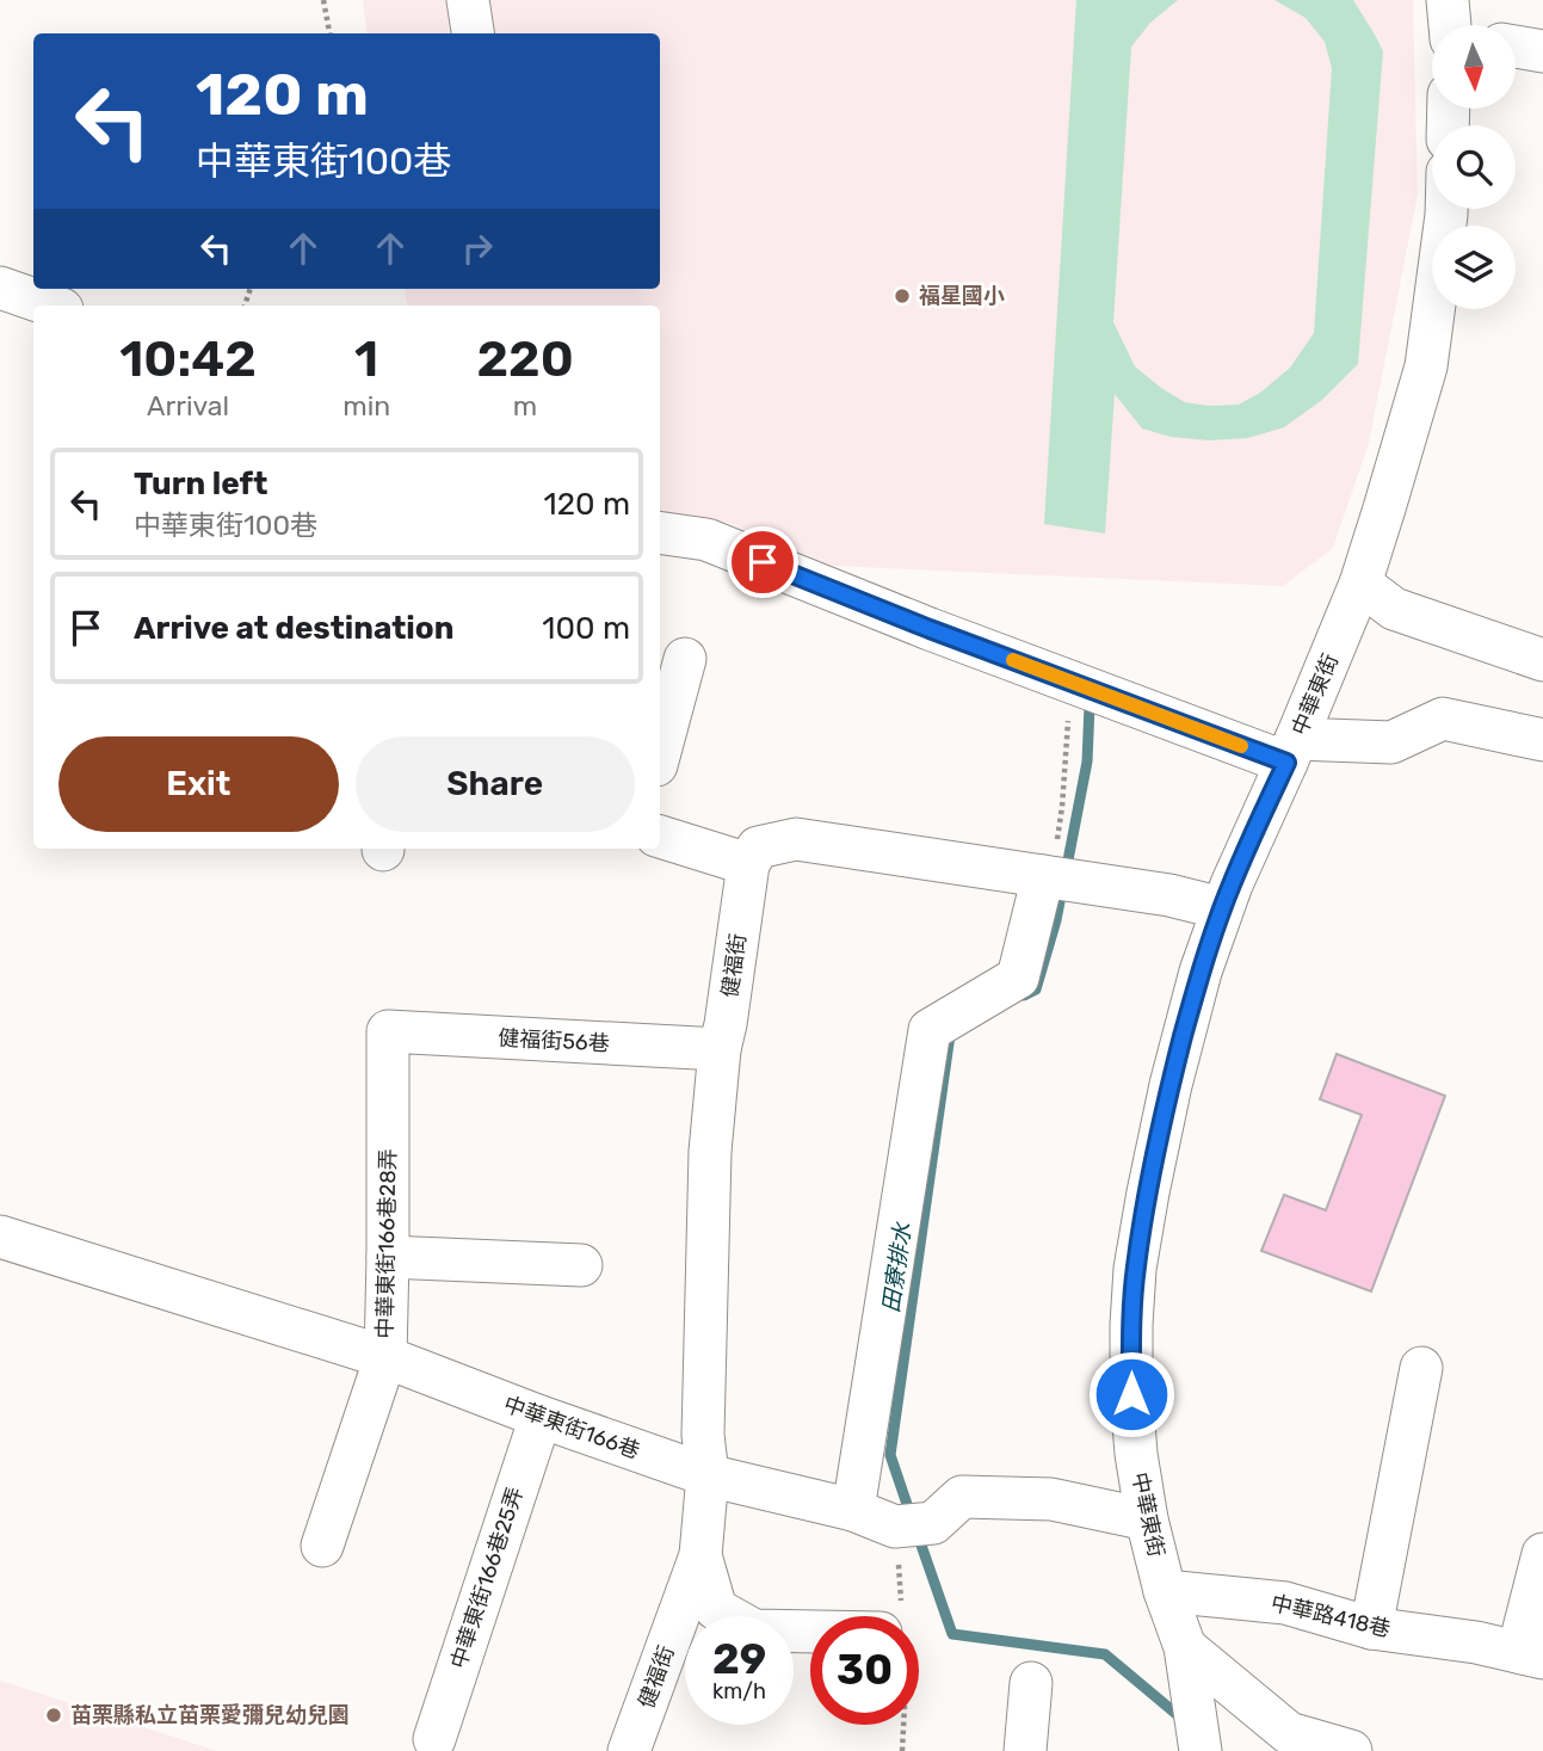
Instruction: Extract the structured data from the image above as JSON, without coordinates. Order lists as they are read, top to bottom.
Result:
{
  "streets": {
    "street": [
      "中華東街",
      "健福街",
      "健福街56巷",
      "中華東街166巷28弄",
      "中華東街166巷",
      "中華東街166巷25弄",
      "中華路418巷"
    ]
  },
  "crossings": [
    ["中華東街", "中華東街166巷"],
    ["中華東街", "中華路418巷"],
    ["健福街", "健福街56巷"],
    ["健福街", "中華東街166巷"],
    ["健福街56巷", "中華東街166巷28弄"],
    ["中華東街166巷28弄", "中華東街166巷"],
    ["中華東街166巷", "中華東街166巷25弄"]
  ],
  "water": ["田寮排水"],
  "places": ["福星國小", "苗栗縣私立苗栗愛彌兒幼兒園"],
  "north": "bottom",
  "page": {
    "turn": ["120 m", "中華東街100巷"],
    "eta": [
      "10:42",
      "Arrival",
      "1",
      "min",
      "220",
      "m"
    ],
    "list": [
      {
        "name": "Turn left",
        "note": "中華東街100巷",
        "value": "120 m"
      },
      {
        "name": "Arrive at destination",
        "value": "100 m"
      }
    ],
    "buttons": ["Exit", "Share"],
    "speed": "29 km/h",
    "limit": "30"
  }
}
